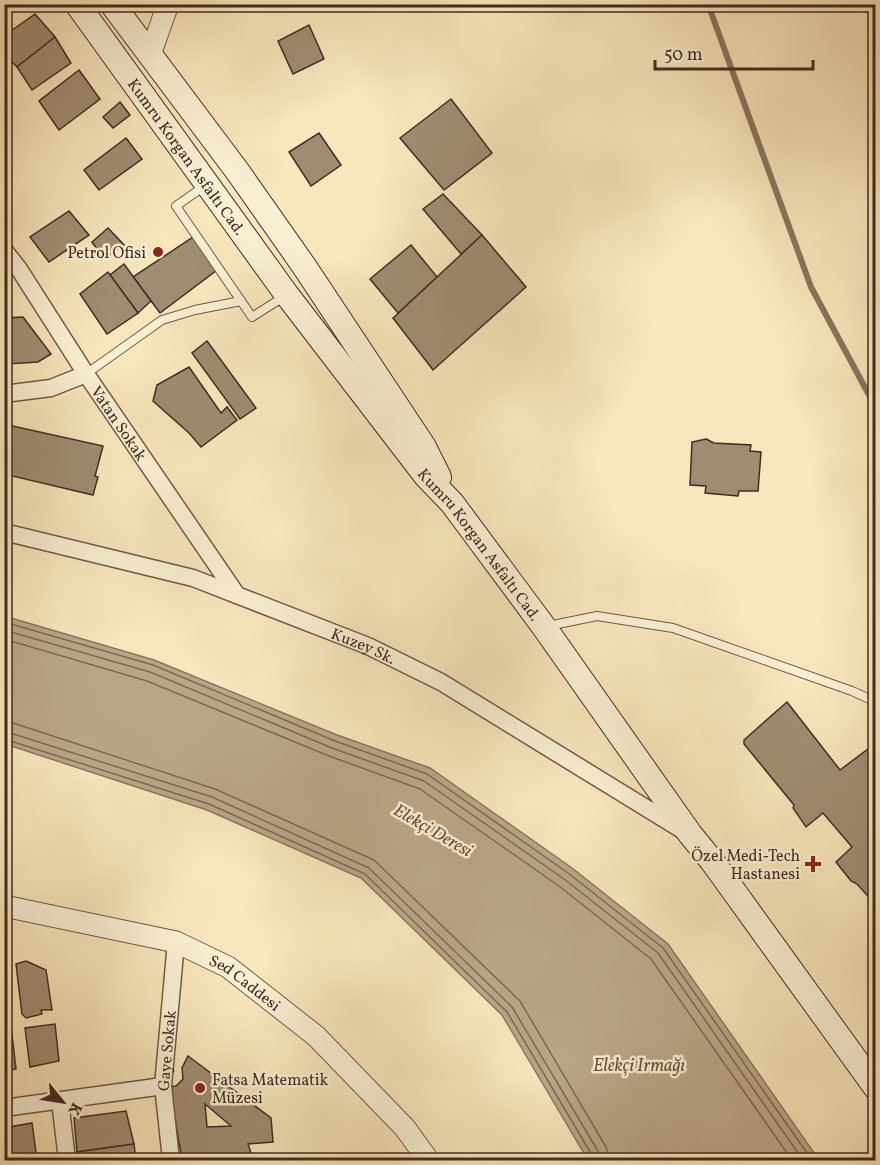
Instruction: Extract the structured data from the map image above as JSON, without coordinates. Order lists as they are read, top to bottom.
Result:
{
  "streets": {
    "main road": ["Kumru Korgan Asfaltı Cad."],
    "street": [
      "Vatan Sokak",
      "Kuzey Sk.",
      "Sed Caddesi",
      "Gaye Sokak"
    ]
  },
  "crossings": [
    ["Kumru Korgan Asfaltı Cad.", "Kuzey Sk."],
    ["Vatan Sokak", "Kuzey Sk."],
    ["Sed Caddesi", "Gaye Sokak"]
  ],
  "water": ["Elekçi Deresi", "Elekçi Irmağı"],
  "places": {
    "other": ["Petrol Ofisi", "Fatsa Matematik Müzesi"],
    "health": ["Özel Medi-Tech Hastanesi"]
  },
  "scale_bar": "50 m",
  "north": "bottom right"
}
